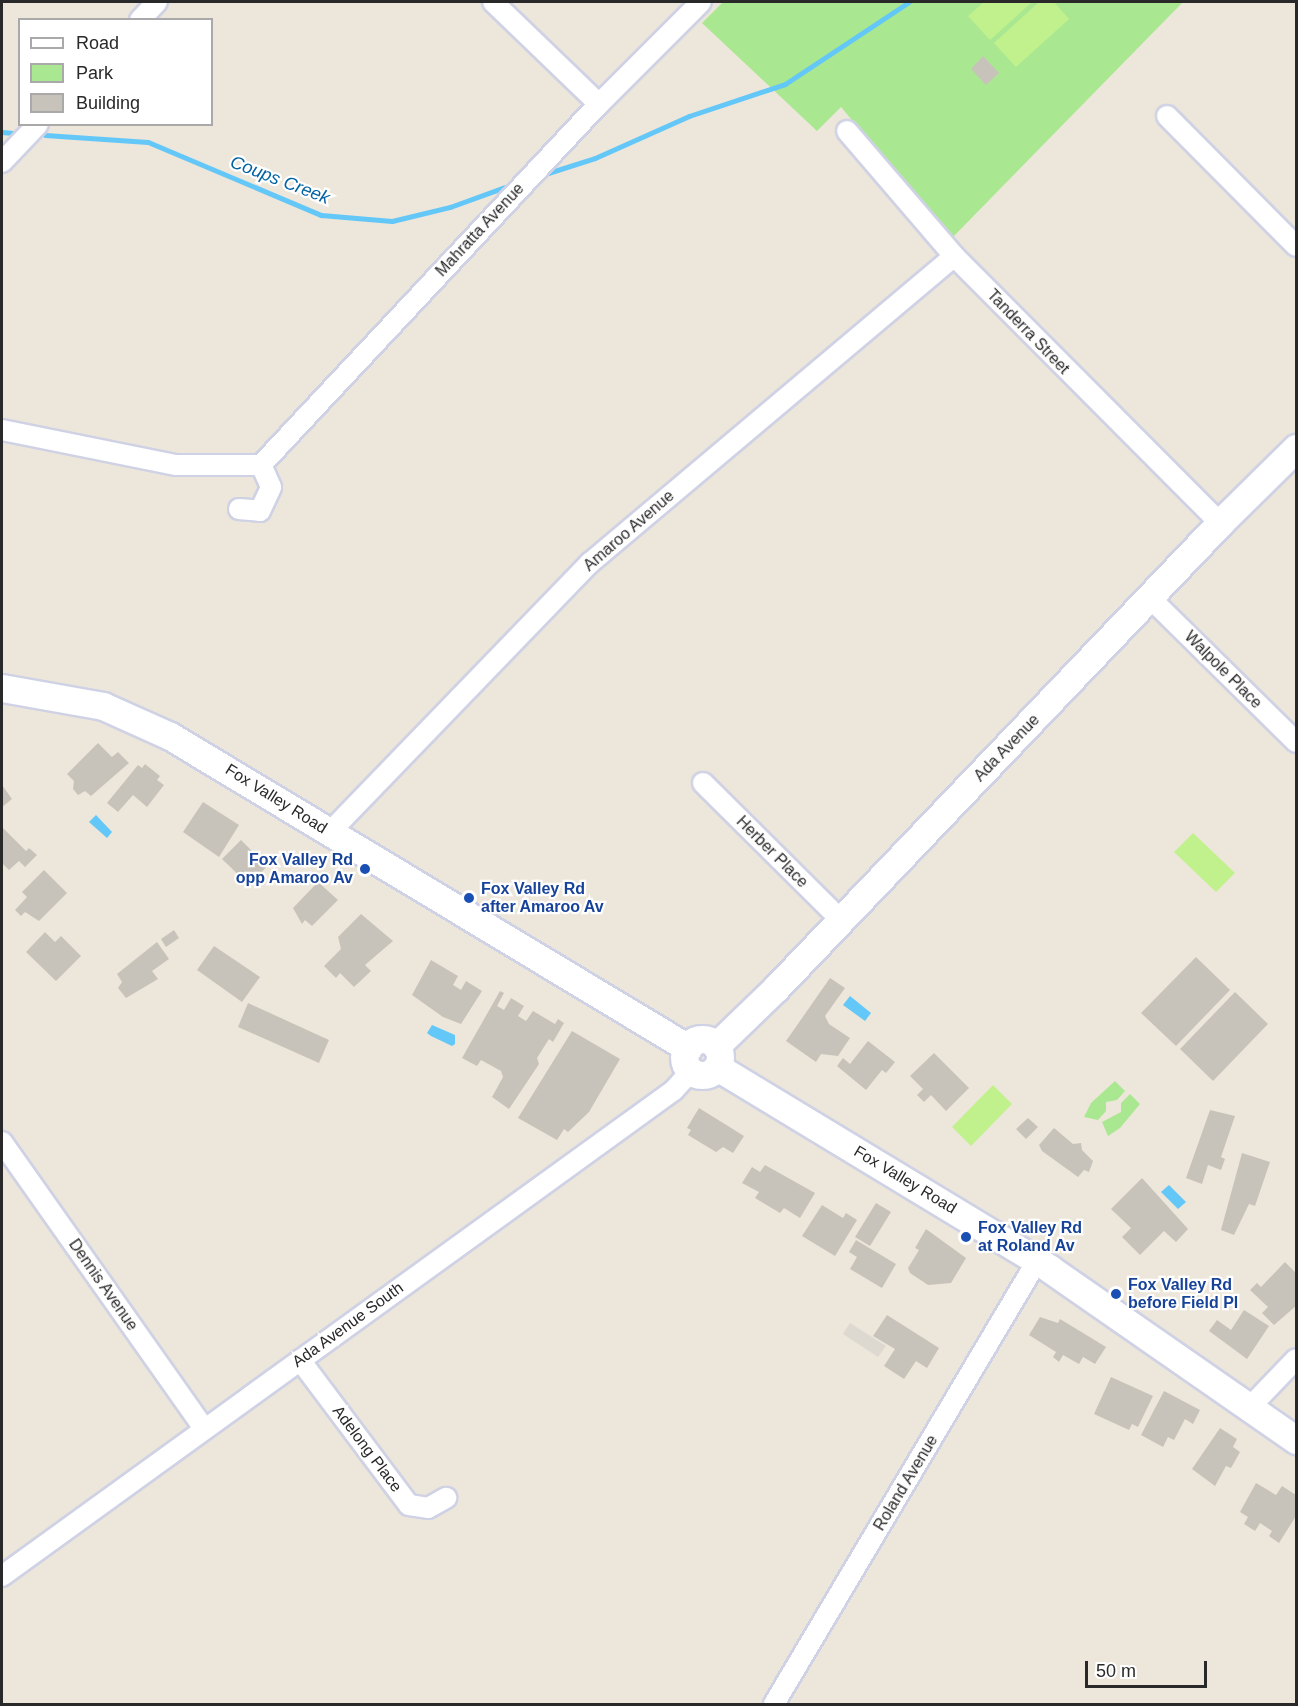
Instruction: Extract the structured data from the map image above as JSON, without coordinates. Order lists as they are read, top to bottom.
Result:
{
  "streets": {
    "main road": ["Ada Avenue", "Fox Valley Road"],
    "street": [
      "Mahratta Avenue",
      "Tanderra Street",
      "Amaroo Avenue",
      "Walpole Place",
      "Herber Place",
      "Dennis Avenue",
      "Ada Avenue South",
      "Adelong Place",
      "Roland Avenue"
    ]
  },
  "crossings": [
    ["Tanderra Street", "Amaroo Avenue"],
    ["Tanderra Street", "Ada Avenue"],
    ["Amaroo Avenue", "Fox Valley Road"],
    ["Walpole Place", "Ada Avenue"],
    ["Ada Avenue", "Fox Valley Road"],
    ["Ada Avenue", "Herber Place"],
    ["Ada Avenue", "Ada Avenue South"],
    ["Fox Valley Road", "Ada Avenue South"],
    ["Fox Valley Road", "Roland Avenue"],
    ["Dennis Avenue", "Ada Avenue South"],
    ["Ada Avenue South", "Adelong Place"]
  ],
  "water": ["Coups Creek"],
  "places": [
    "Fox Valley Rd opp Amaroo Av",
    "Fox Valley Rd after Amaroo Av",
    "Fox Valley Rd at Roland Av",
    "Fox Valley Rd before Field Pl"
  ],
  "legend": ["Road", "Park", "Building"],
  "scale_bar": "50 m"
}
